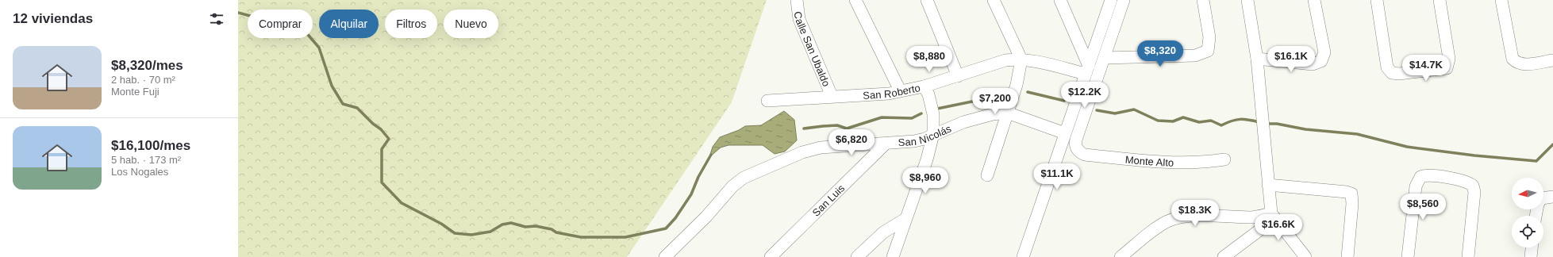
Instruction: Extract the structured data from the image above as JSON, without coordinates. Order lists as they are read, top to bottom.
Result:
{
  "streets": {
    "street": [
      "Calle San Ubaldo",
      "San Roberto",
      "San Nicolás",
      "Monte Alto",
      "San Luis"
    ]
  },
  "crossings": [
    ["Calle San Ubaldo", "San Roberto"],
    ["San Nicolás", "San Luis"]
  ],
  "north": "left",
  "page": {
    "heading": "12 viviendas",
    "chip": [
      "Comprar",
      "Alquilar",
      "Filtros",
      "Nuevo"
    ],
    "list": [
      {
        "name": "$8,320/mes",
        "note": "2 hab. · 70 m² · Monte Fuji"
      },
      {
        "name": "$16,100/mes",
        "note": "5 hab. · 173 m² · Los Nogales"
      }
    ],
    "price": [
      "$8,320",
      "$8,880",
      "$16.1K",
      "$14.7K",
      "$12.2K",
      "$7,200",
      "$6,820",
      "$11.1K",
      "$8,960",
      "$8,560",
      "$18.3K",
      "$16.6K"
    ]
  }
}
